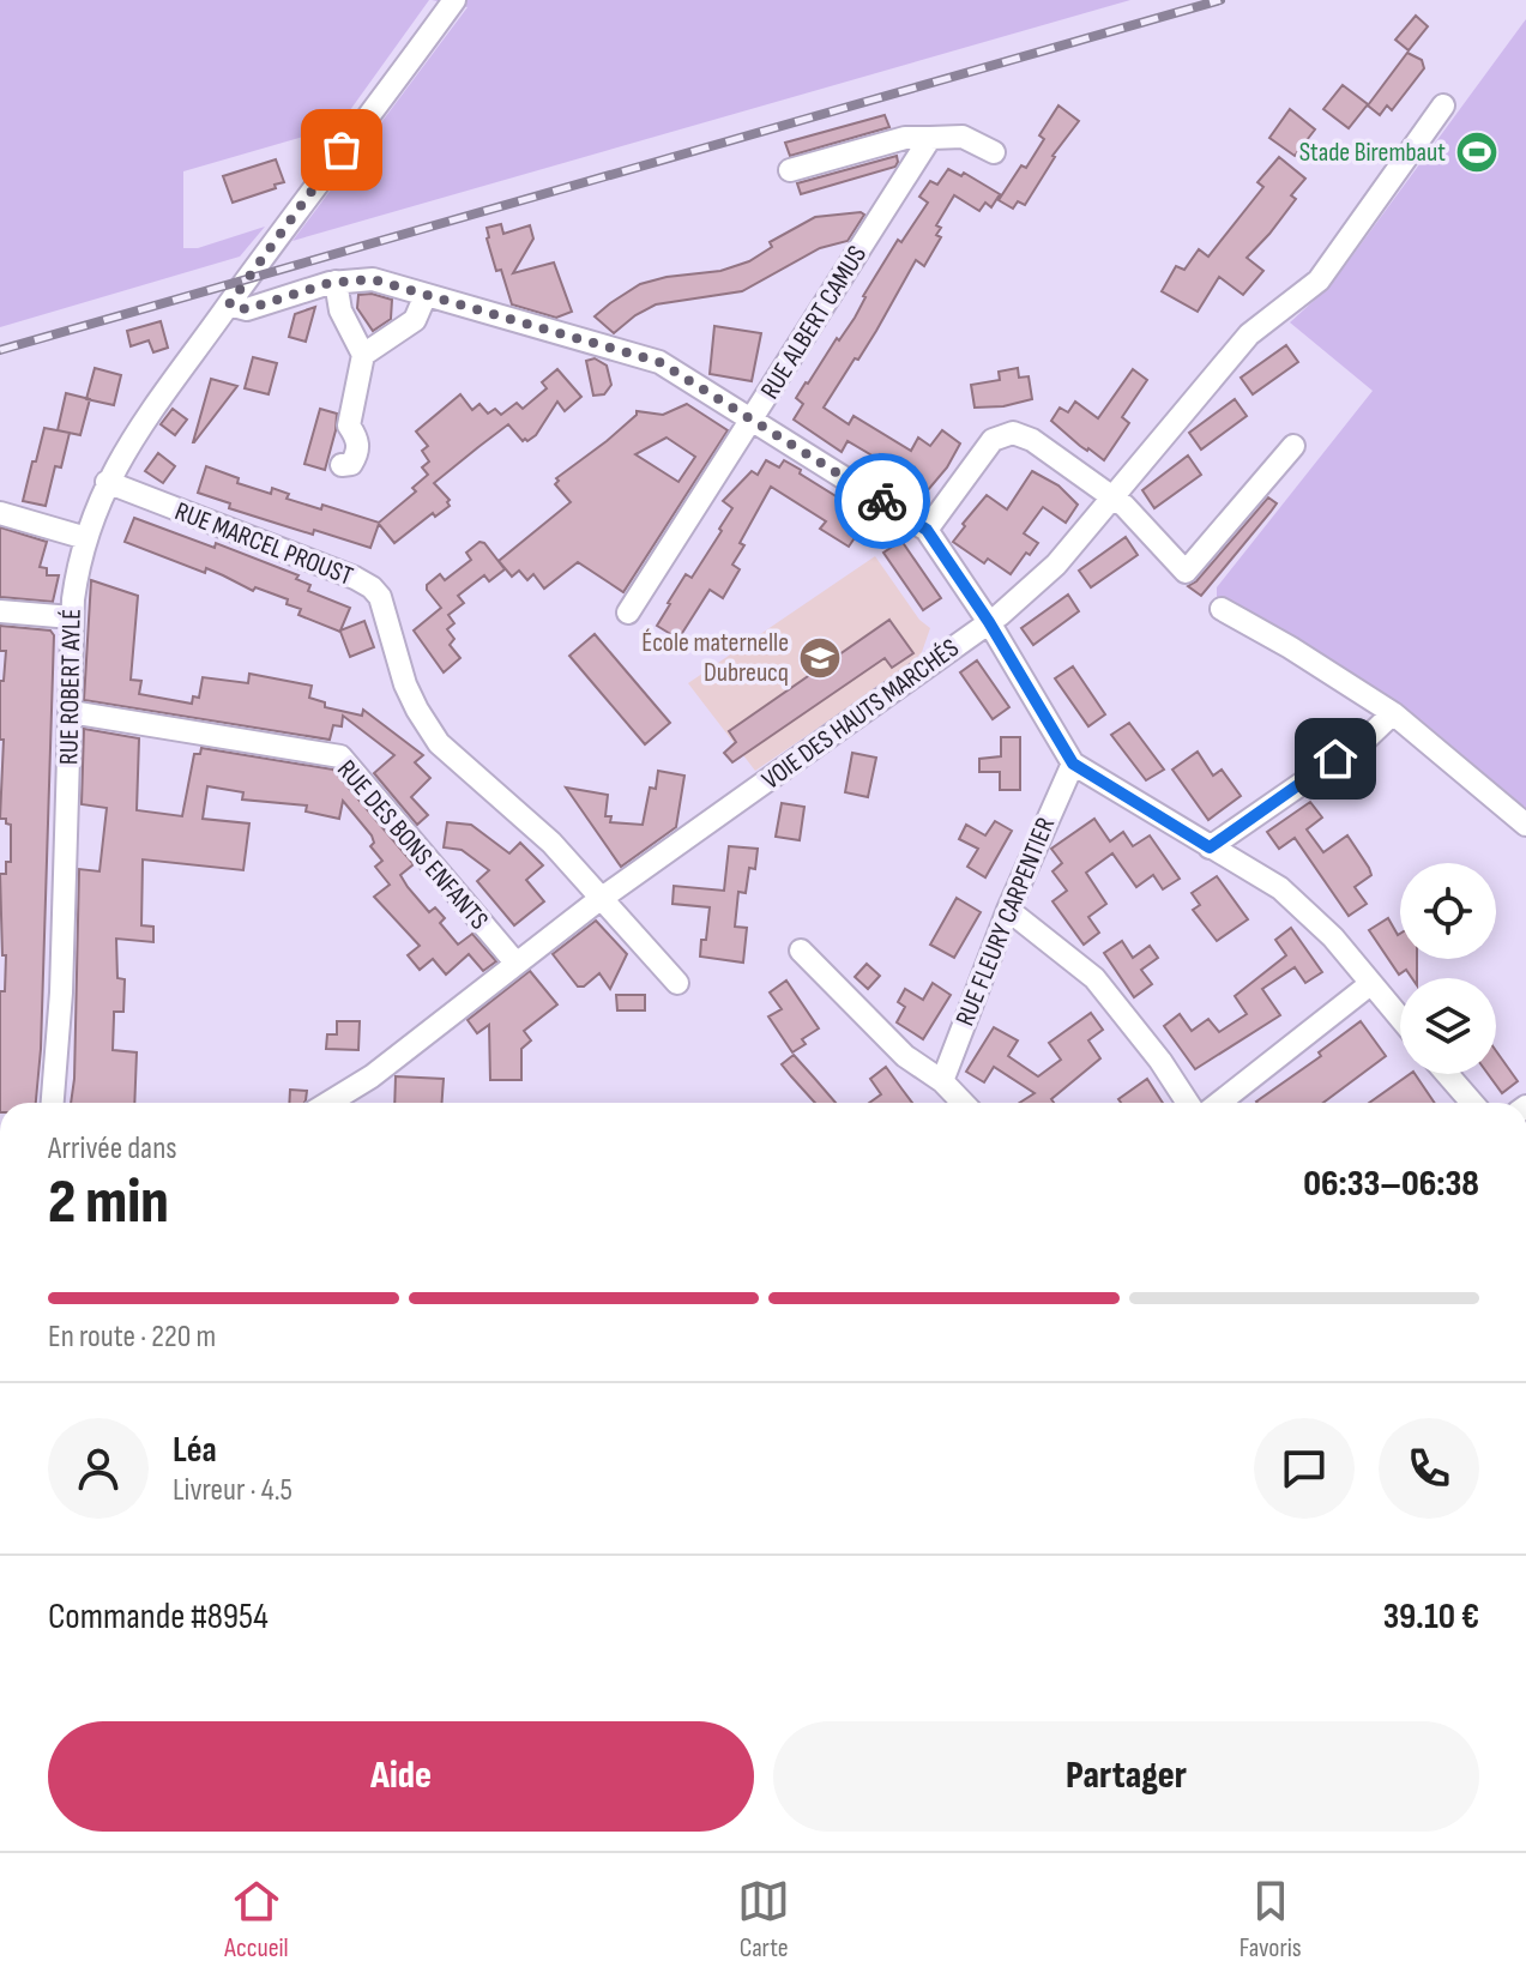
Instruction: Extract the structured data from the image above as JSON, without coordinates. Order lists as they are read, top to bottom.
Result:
{
  "streets": {
    "street": [
      "RUE ALBERT CAMUS",
      "RUE MARCEL PROUST",
      "RUE ROBERT AYLÉ",
      "VOIE DES HAUTS MARCHÉS",
      "RUE DES BONS ENFANTS",
      "RUE FLEURY CARPENTIER"
    ]
  },
  "crossings": [
    ["RUE MARCEL PROUST", "RUE ROBERT AYLÉ"],
    ["RUE MARCEL PROUST", "VOIE DES HAUTS MARCHÉS"],
    ["RUE ROBERT AYLÉ", "RUE DES BONS ENFANTS"],
    ["VOIE DES HAUTS MARCHÉS", "RUE DES BONS ENFANTS"]
  ],
  "places": {
    "sports": ["Stade Birembaut"],
    "school or university": ["École maternelle Dubreucq"]
  },
  "page": {
    "heading": ["2 min", "Arrivée dans", "06:33–06:38"],
    "panel": [
      "Léa",
      "Livreur · 4.5",
      "Commande #8954",
      "39.10 €"
    ],
    "bar": "En route · 220 m",
    "buttons": ["Aide", "Partager"],
    "tabs": ["Accueil", "Carte", "Favoris"]
  }
}
